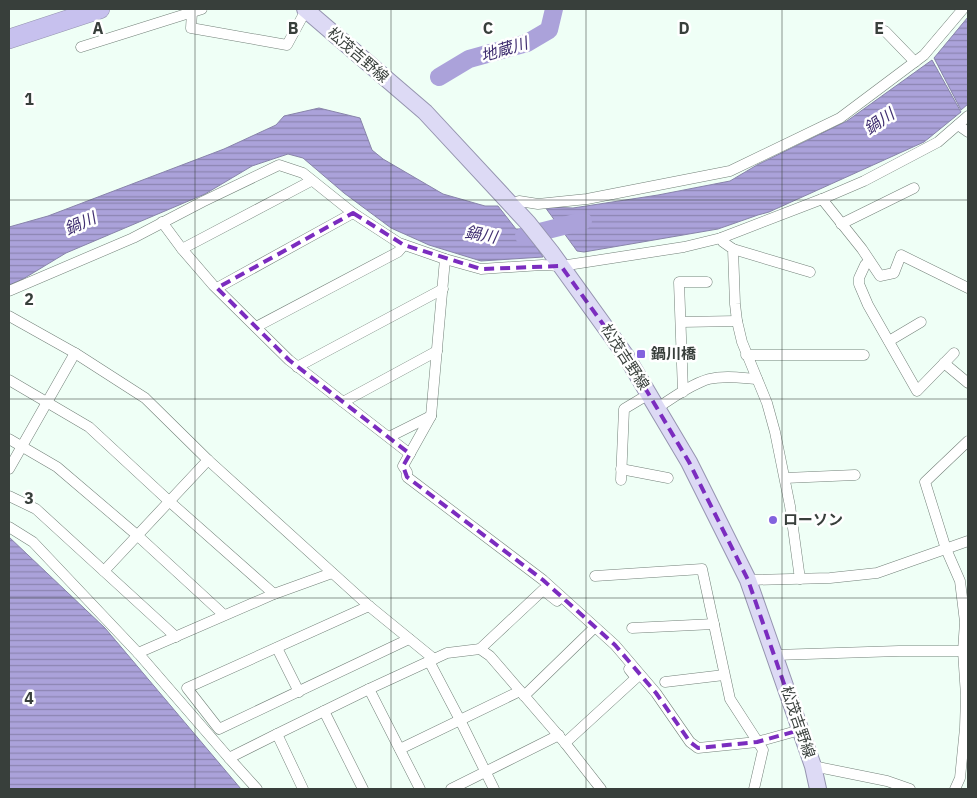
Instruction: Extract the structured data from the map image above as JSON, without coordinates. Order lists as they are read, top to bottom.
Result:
{
  "streets": {
    "main road": ["松茂吉野線"]
  },
  "water": ["地蔵川", "鍋川"],
  "places": {
    "transit": ["鍋川橋"],
    "other": ["ローソン"]
  },
  "grid": {
    "columns": [
      "A",
      "B",
      "C",
      "D",
      "E"
    ],
    "rows": [
      "1",
      "2",
      "3",
      "4"
    ]
  }
}
